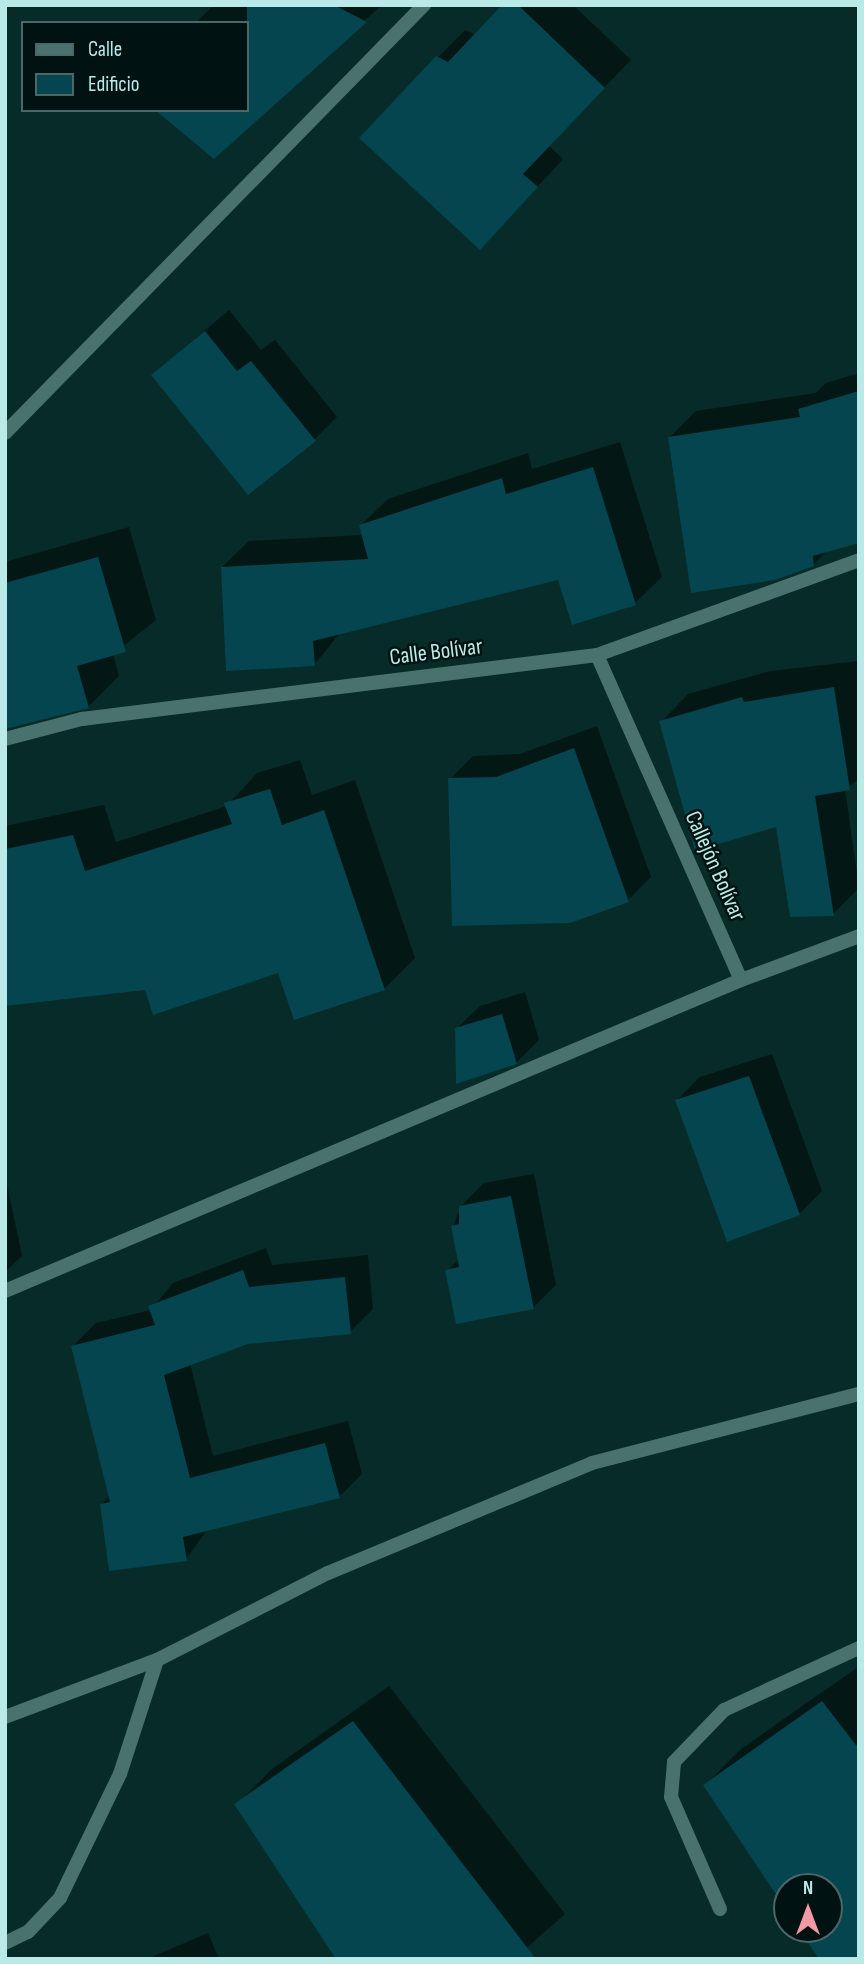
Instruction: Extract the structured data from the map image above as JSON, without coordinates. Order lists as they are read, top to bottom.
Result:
{
  "streets": {
    "street": ["Calle Bolívar", "Callejón Bolívar"]
  },
  "crossings": [
    ["Calle Bolívar", "Callejón Bolívar"]
  ],
  "legend": ["Calle", "Edificio"],
  "north": "top"
}
